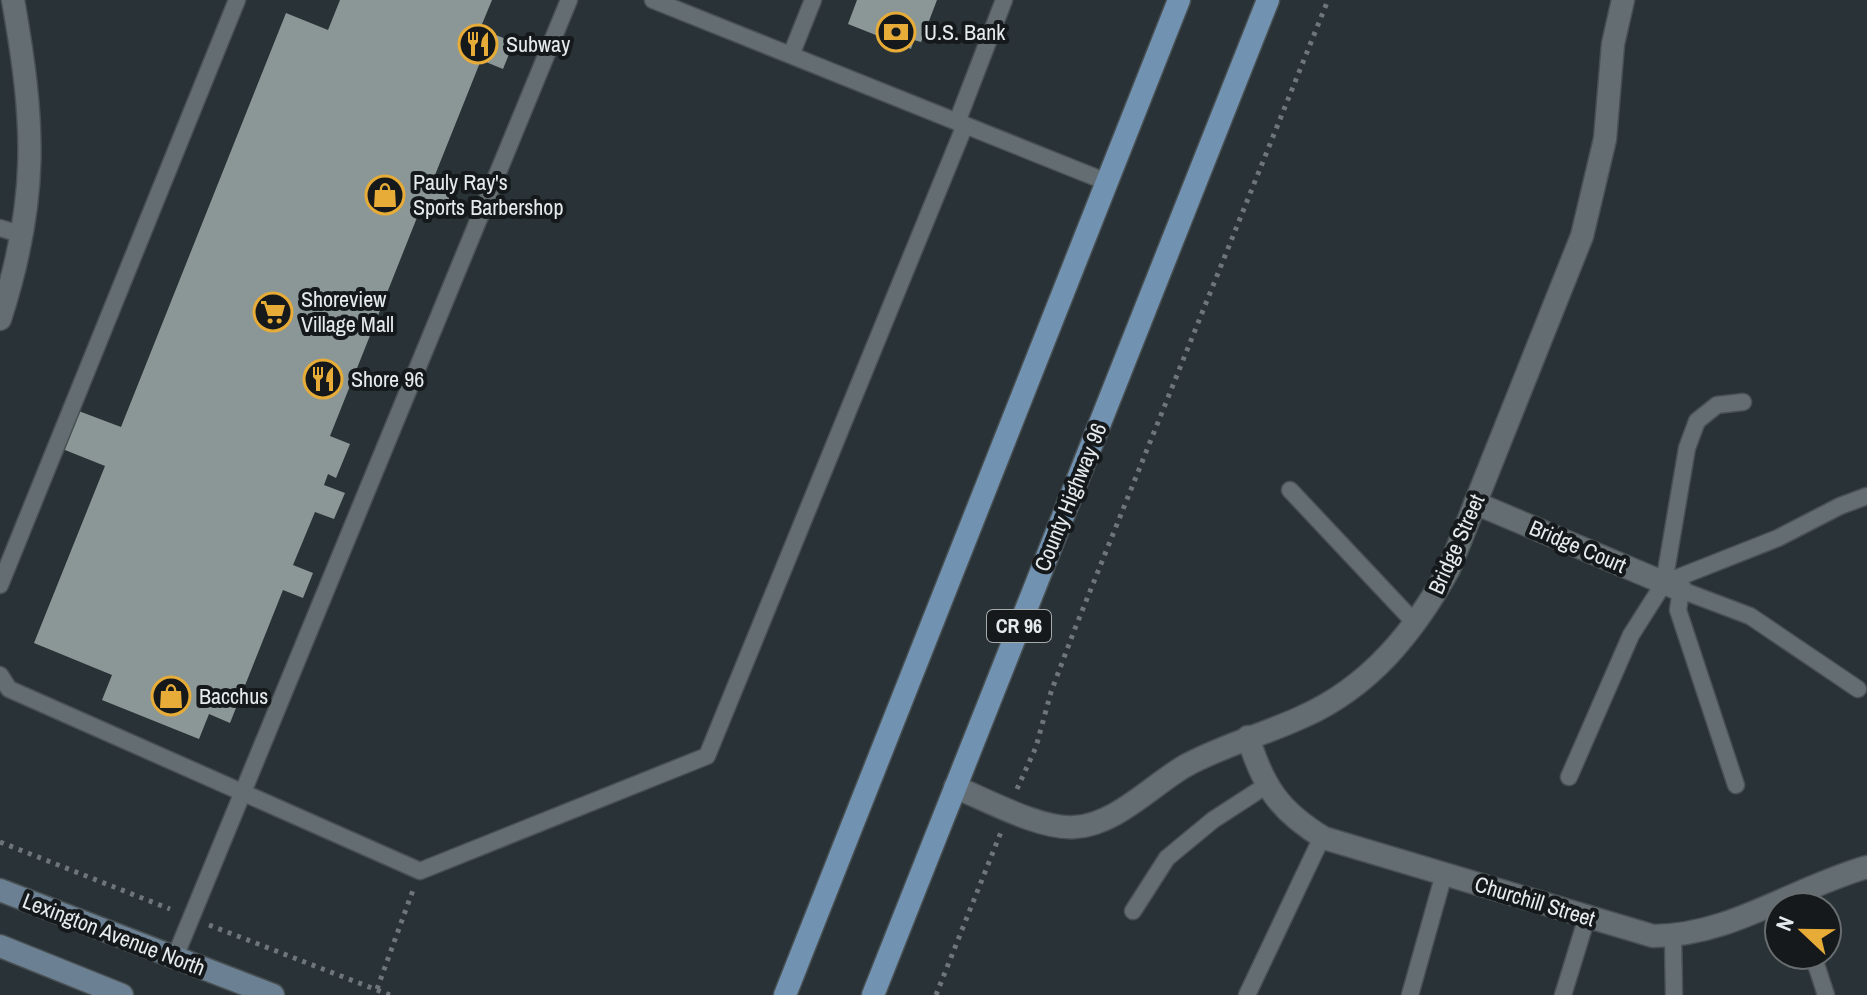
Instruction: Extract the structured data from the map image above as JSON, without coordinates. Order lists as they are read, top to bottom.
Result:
{
  "streets": {
    "main road": ["County Highway 96", "CR 96", "Lexington Avenue North"],
    "street": ["Bridge Street", "Bridge Court", "Churchill Street"]
  },
  "crossings": [
    ["County Highway 96", "Bridge Street"],
    ["Bridge Street", "Bridge Court"],
    ["Bridge Street", "Churchill Street"]
  ],
  "places": {
    "bank": ["U.S. Bank"],
    "restaurant": ["Subway", "Shore 96"],
    "shop": ["Pauly Ray's Sports Barbershop", "Bacchus"],
    "supermarket": ["Shoreview Village Mall"]
  },
  "north": "left"
}
